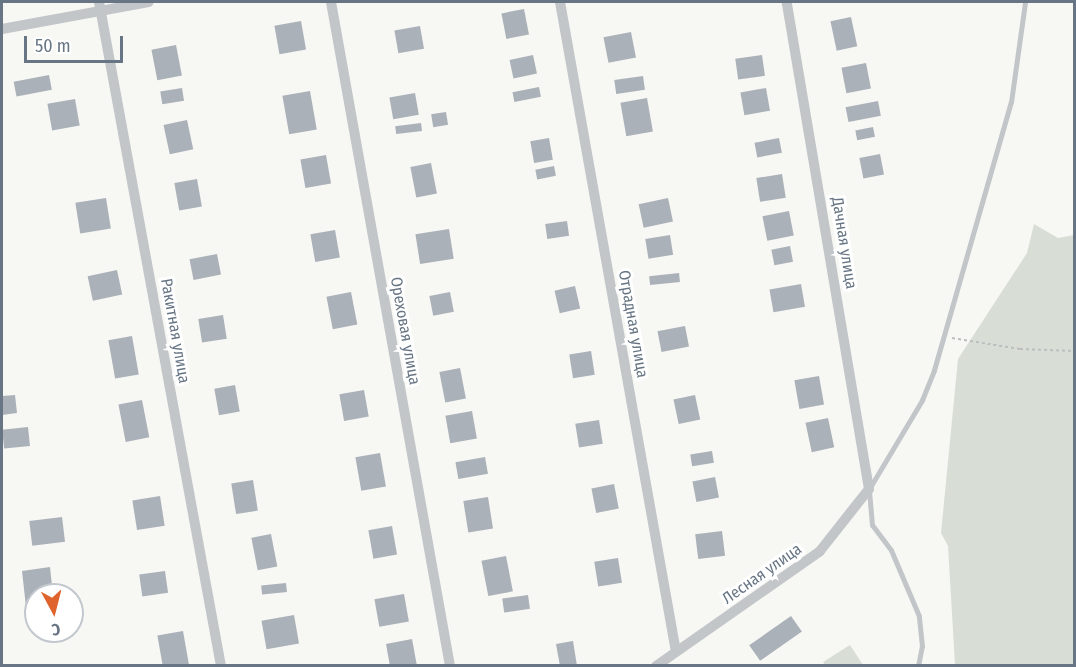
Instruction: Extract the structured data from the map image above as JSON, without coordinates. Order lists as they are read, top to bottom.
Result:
{
  "streets": {
    "street": [
      "Дачная улица",
      "Отрадная улица",
      "Ракитная улица",
      "Ореховая улица",
      "Лесная улица"
    ]
  },
  "crossings": [
    ["Дачная улица", "Лесная улица"],
    ["Отрадная улица", "Лесная улица"]
  ],
  "scale_bar": "50 m",
  "north": "bottom"
}
